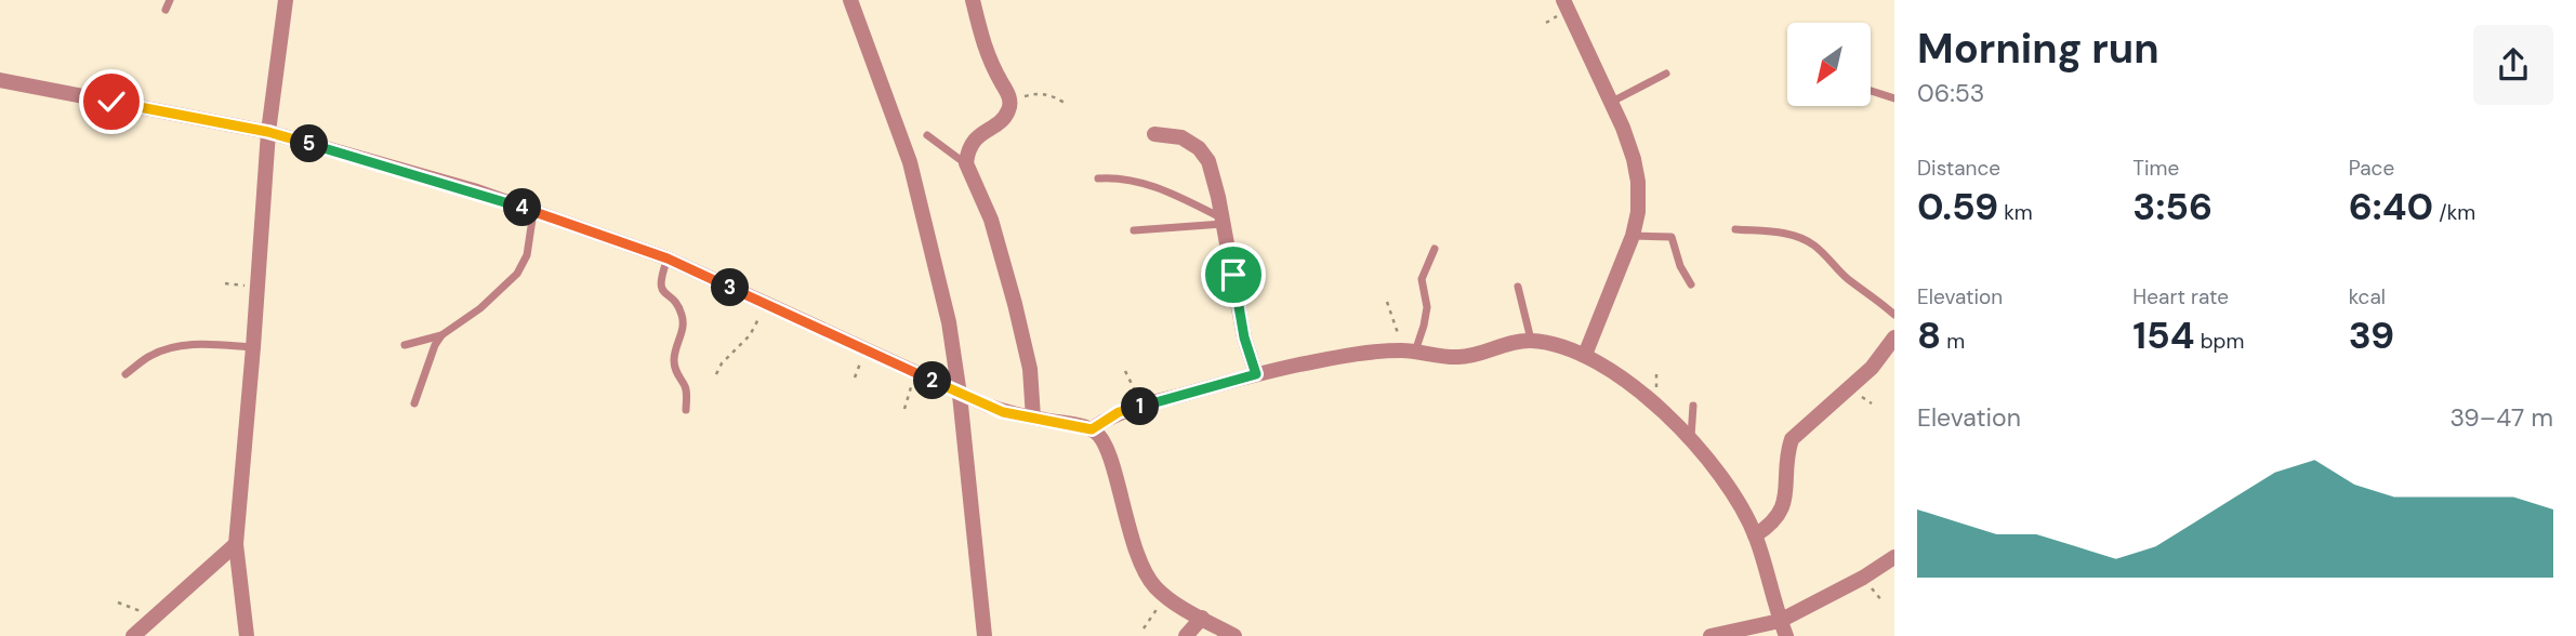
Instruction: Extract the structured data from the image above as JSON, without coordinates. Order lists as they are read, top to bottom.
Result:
{
  "north": "bottom left",
  "page": {
    "heading": ["Morning run", "06:53"],
    "pins": [
      "5",
      "4",
      "3",
      "2",
      "1"
    ],
    "stats": [
      ["Distance", "0.59 km"],
      ["Time", "3:56"],
      ["Pace", "6:40 /km"],
      ["Elevation", "8 m"],
      ["Heart rate", "154 bpm"],
      ["kcal", "39"]
    ],
    "chart": ["Elevation", "39–47 m"]
  }
}
